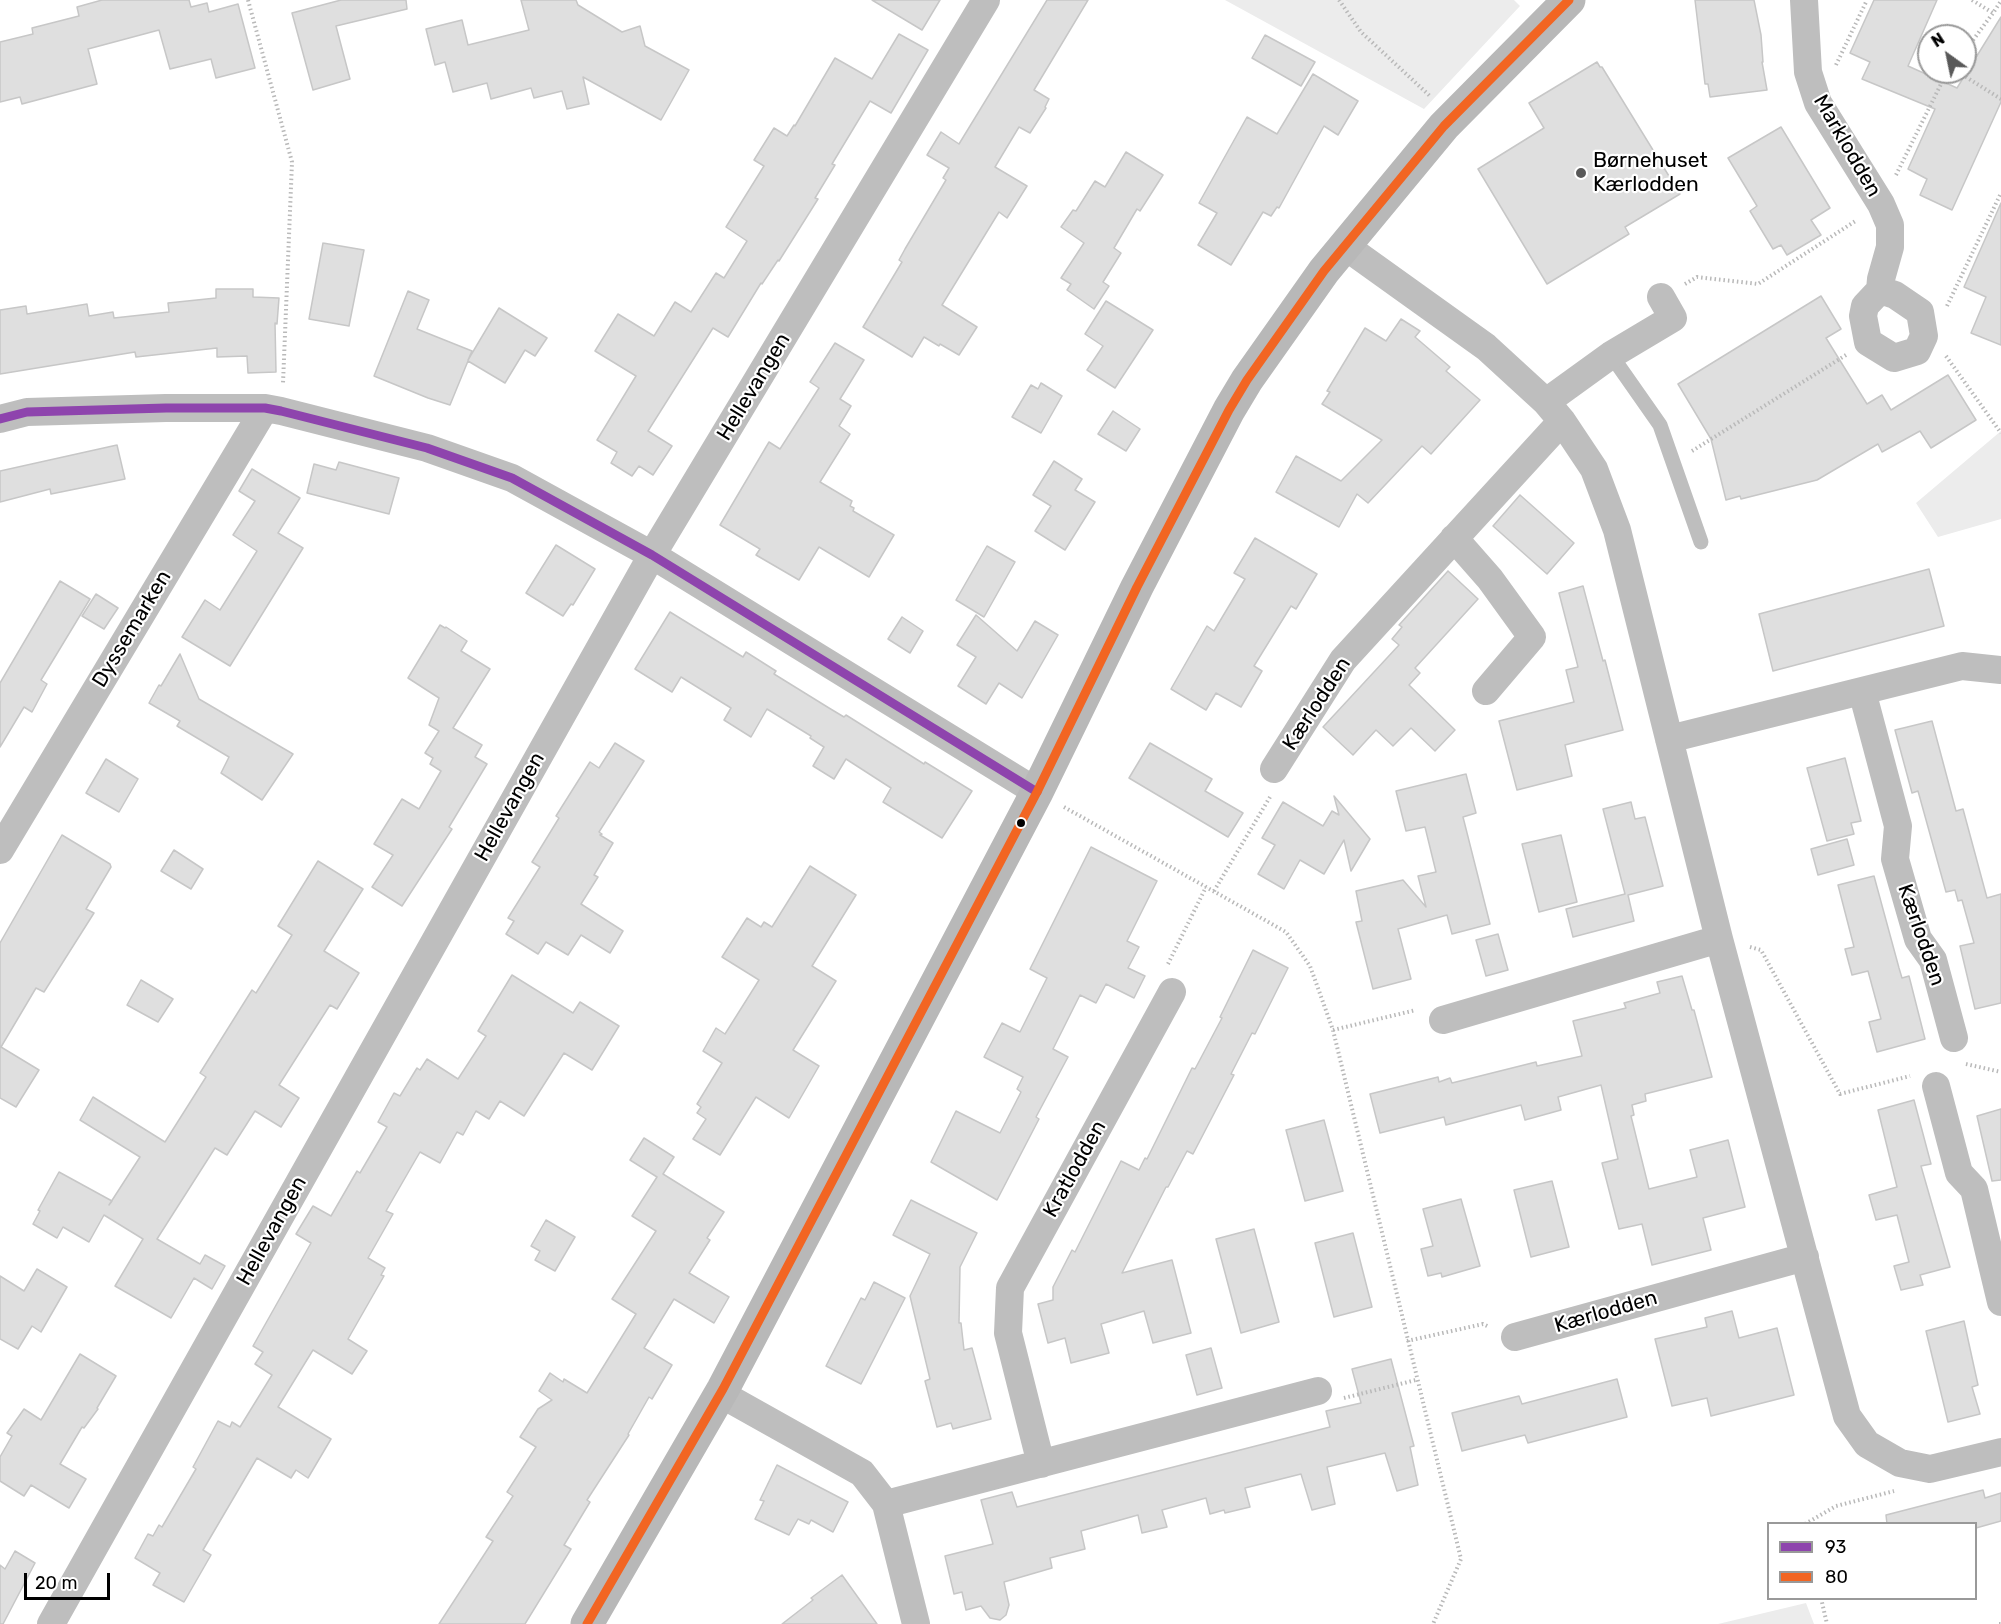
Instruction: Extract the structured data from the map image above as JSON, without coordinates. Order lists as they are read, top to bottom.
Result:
{
  "streets": {
    "street": [
      "Marklodden",
      "Hellevangen",
      "Dyssemarken",
      "Kærlodden",
      "Kratlodden"
    ]
  },
  "places": ["Børnehuset Kærlodden"],
  "lines": ["transit line 80", "transit line 93"],
  "legend": ["93", "80"],
  "scale_bar": "20 m",
  "north": "top left"
}
